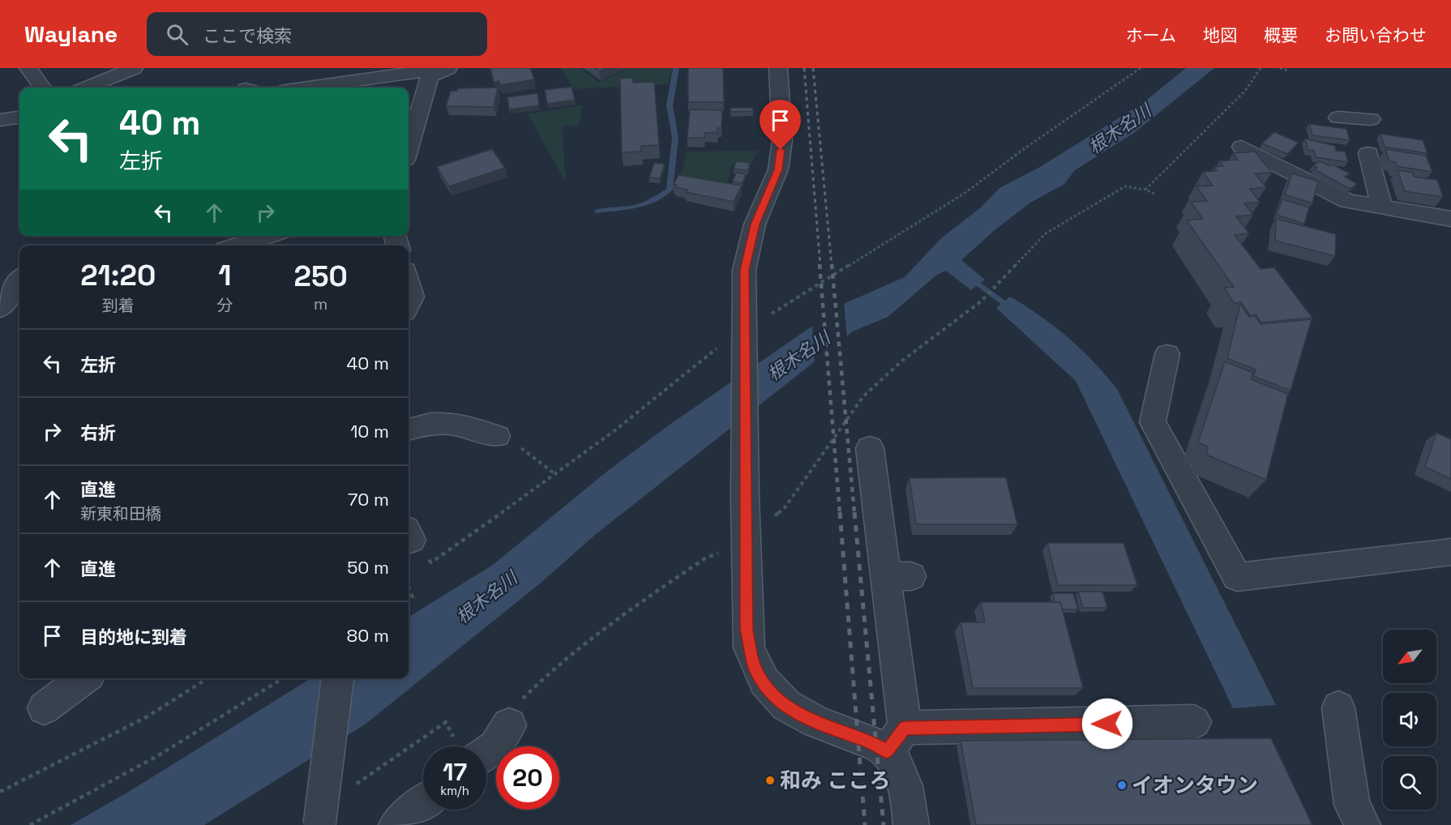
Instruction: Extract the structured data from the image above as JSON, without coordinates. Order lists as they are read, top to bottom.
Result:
{
  "water": ["根木名川"],
  "places": ["和み こころ", "イオンタウン"],
  "north": "bottom left",
  "page": {
    "header": "Waylane",
    "search": "ここで検索",
    "nav": [
      "ホーム",
      "地図",
      "概要",
      "お問い合わせ"
    ],
    "turn": ["40 m", "左折"],
    "eta": [
      "21:20",
      "到着",
      "1",
      "分",
      "250",
      "m"
    ],
    "list": [
      {
        "name": "左折",
        "value": "40 m"
      },
      {
        "name": "右折",
        "value": "10 m"
      },
      {
        "name": "直進",
        "note": "新東和田橋",
        "value": "70 m"
      },
      {
        "name": "直進",
        "value": "50 m"
      },
      {
        "name": "目的地に到着",
        "value": "80 m"
      }
    ],
    "speed": "17 km/h",
    "limit": "20"
  }
}
